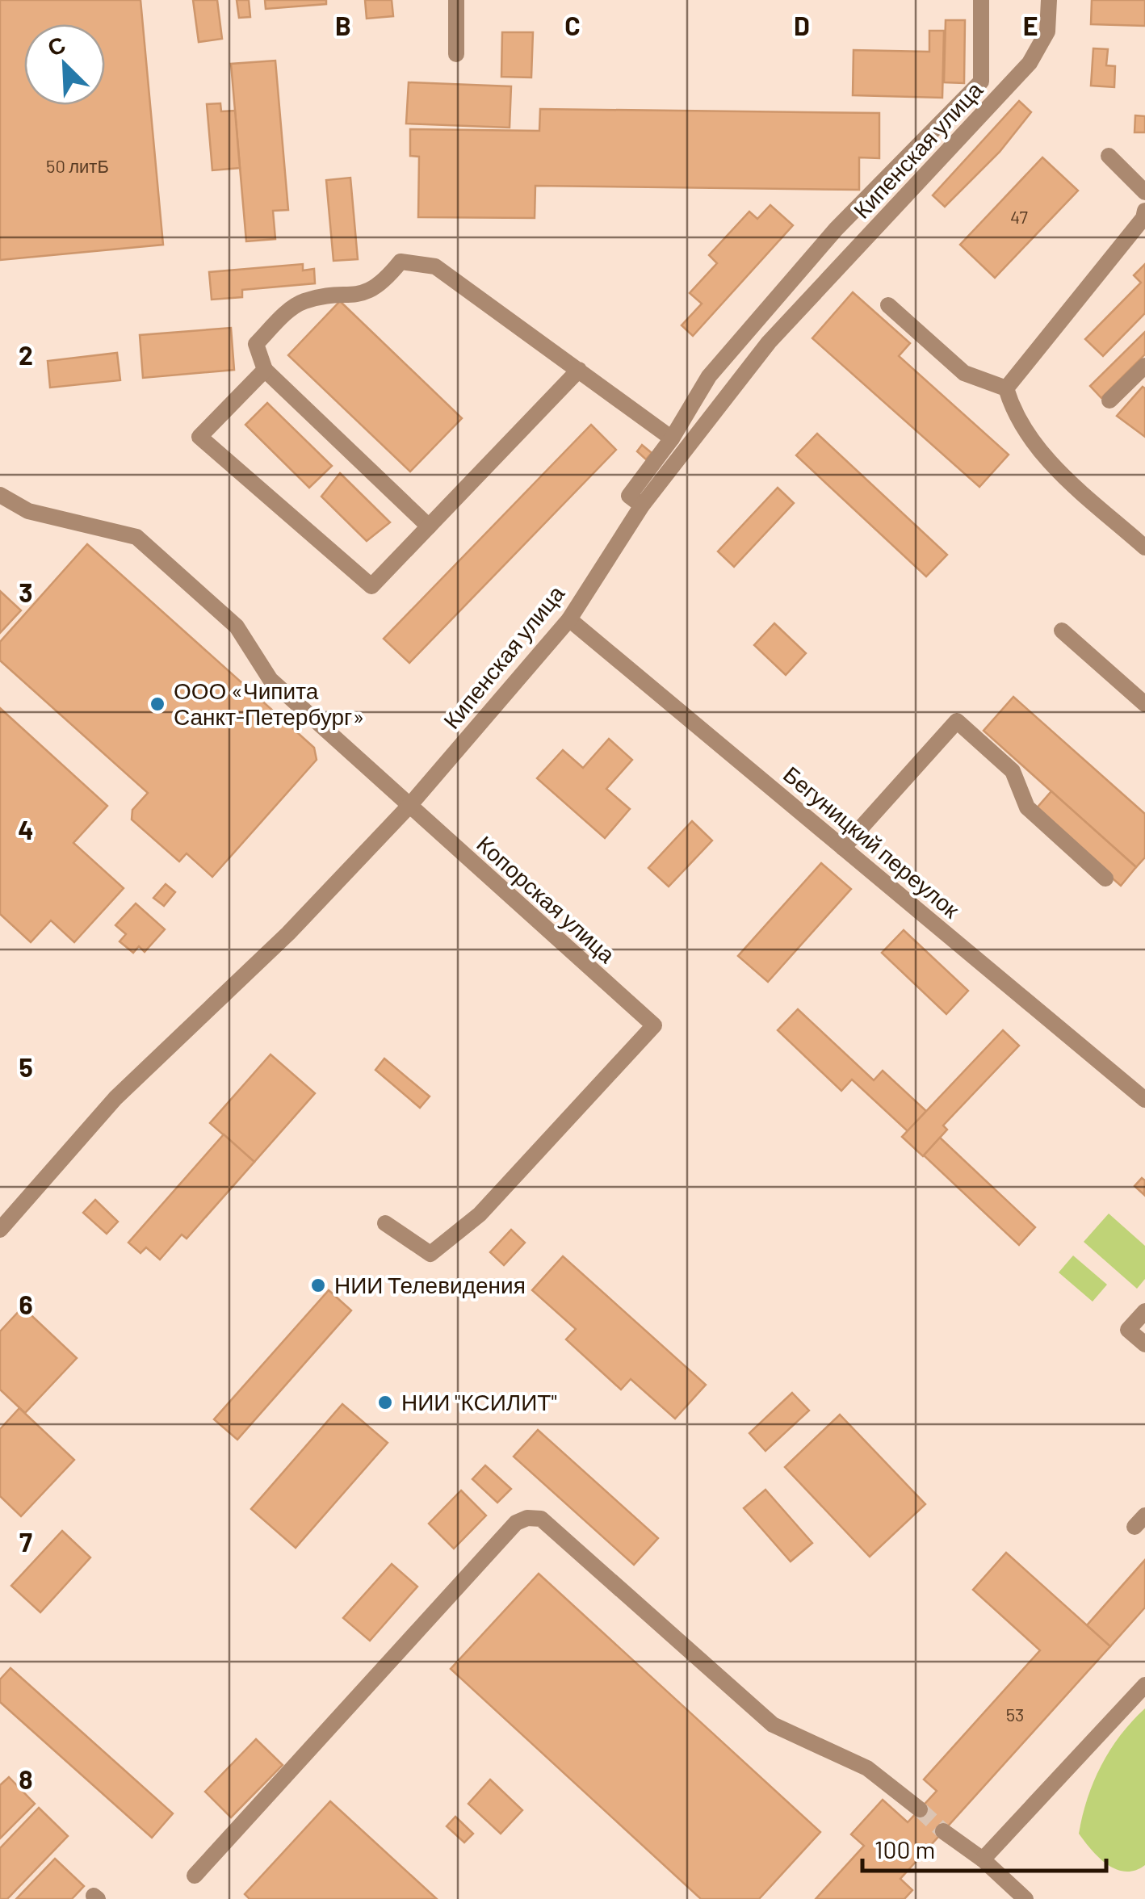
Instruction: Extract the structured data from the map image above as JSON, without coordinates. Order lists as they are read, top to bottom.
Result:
{
  "streets": {
    "street": ["Кипенская улица", "Бегуницкий переулок", "Копорская улица"]
  },
  "crossings": [
    ["Кипенская улица", "Бегуницкий переулок"],
    ["Кипенская улица", "Копорская улица"]
  ],
  "places": ["ООО «Чипита Санкт-Петербург»", "НИИ Телевидения", "НИИ \"КСИЛИТ\""],
  "house_numbers": ["50 литБ", "47", "53"],
  "scale_bar": "100 m",
  "north": "top left",
  "grid": {
    "columns": [
      "B",
      "C",
      "D",
      "E"
    ],
    "rows": [
      "2",
      "3",
      "4",
      "5",
      "6",
      "7",
      "8"
    ]
  }
}
